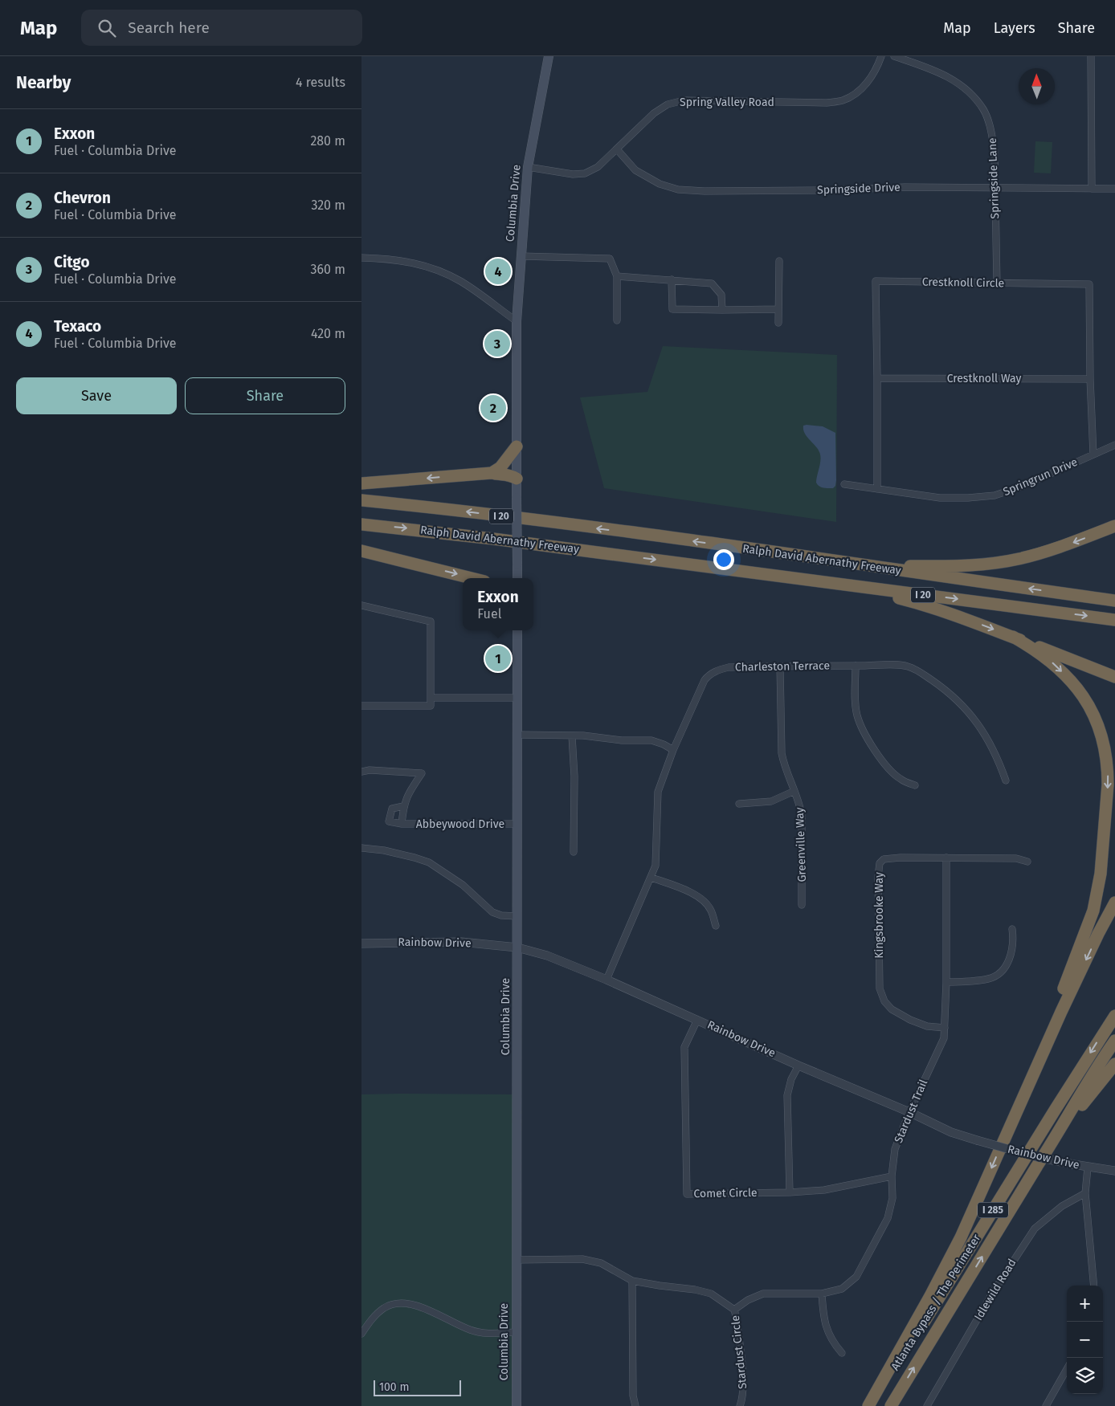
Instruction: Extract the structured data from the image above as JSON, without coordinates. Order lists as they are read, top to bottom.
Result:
{
  "streets": {
    "highway": [
      "I 20",
      "Ralph David Abernathy Freeway",
      "I 285",
      "Atlanta Bypass / The Perimeter"
    ],
    "main road": ["Columbia Drive"],
    "street": [
      "Spring Valley Road",
      "Springside Lane",
      "Springside Drive",
      "Crestknoll Circle",
      "Crestknoll Way",
      "Springrun Drive",
      "Charleston Terrace",
      "Abbeywood Drive",
      "Greenville Way",
      "Kingsbrooke Way",
      "Rainbow Drive",
      "Stardust Trail",
      "Comet Circle",
      "Idlewild Road",
      "Stardust Circle"
    ]
  },
  "crossings": [
    ["Spring Valley Road", "Springside Drive"],
    ["Spring Valley Road", "Columbia Drive"],
    ["Springside Lane", "Springside Drive"],
    ["Springside Lane", "Crestknoll Circle"],
    ["Columbia Drive", "Abbeywood Drive"],
    ["Columbia Drive", "Rainbow Drive"],
    ["Columbia Drive", "Stardust Circle"],
    ["Crestknoll Circle", "Crestknoll Way"],
    ["Crestknoll Circle", "Springrun Drive"],
    ["Charleston Terrace", "Greenville Way"],
    ["Kingsbrooke Way", "Stardust Trail"],
    ["Rainbow Drive", "Stardust Trail"],
    ["Rainbow Drive", "Comet Circle"],
    ["Stardust Trail", "Comet Circle"],
    ["Stardust Trail", "Stardust Circle"]
  ],
  "scale_bar": "100 m",
  "north": "top",
  "page": {
    "header": "Map",
    "search": "Search here",
    "nav": ["Map", "Layers", "Share"],
    "heading": ["Nearby", "4 results"],
    "list": [
      {
        "mark": "1",
        "name": "Exxon",
        "note": "Fuel · Columbia Drive",
        "value": "280 m"
      },
      {
        "mark": "2",
        "name": "Chevron",
        "note": "Fuel · Columbia Drive",
        "value": "320 m"
      },
      {
        "mark": "3",
        "name": "Citgo",
        "note": "Fuel · Columbia Drive",
        "value": "360 m"
      },
      {
        "mark": "4",
        "name": "Texaco",
        "note": "Fuel · Columbia Drive",
        "value": "420 m"
      }
    ],
    "pins": [
      "4",
      "3",
      "2",
      "1"
    ],
    "buttons": ["Save", "Share"],
    "popup": ["Exxon", "Fuel"],
    "map_buttons": ["+", "−"],
    "scale": "100 m"
  }
}
